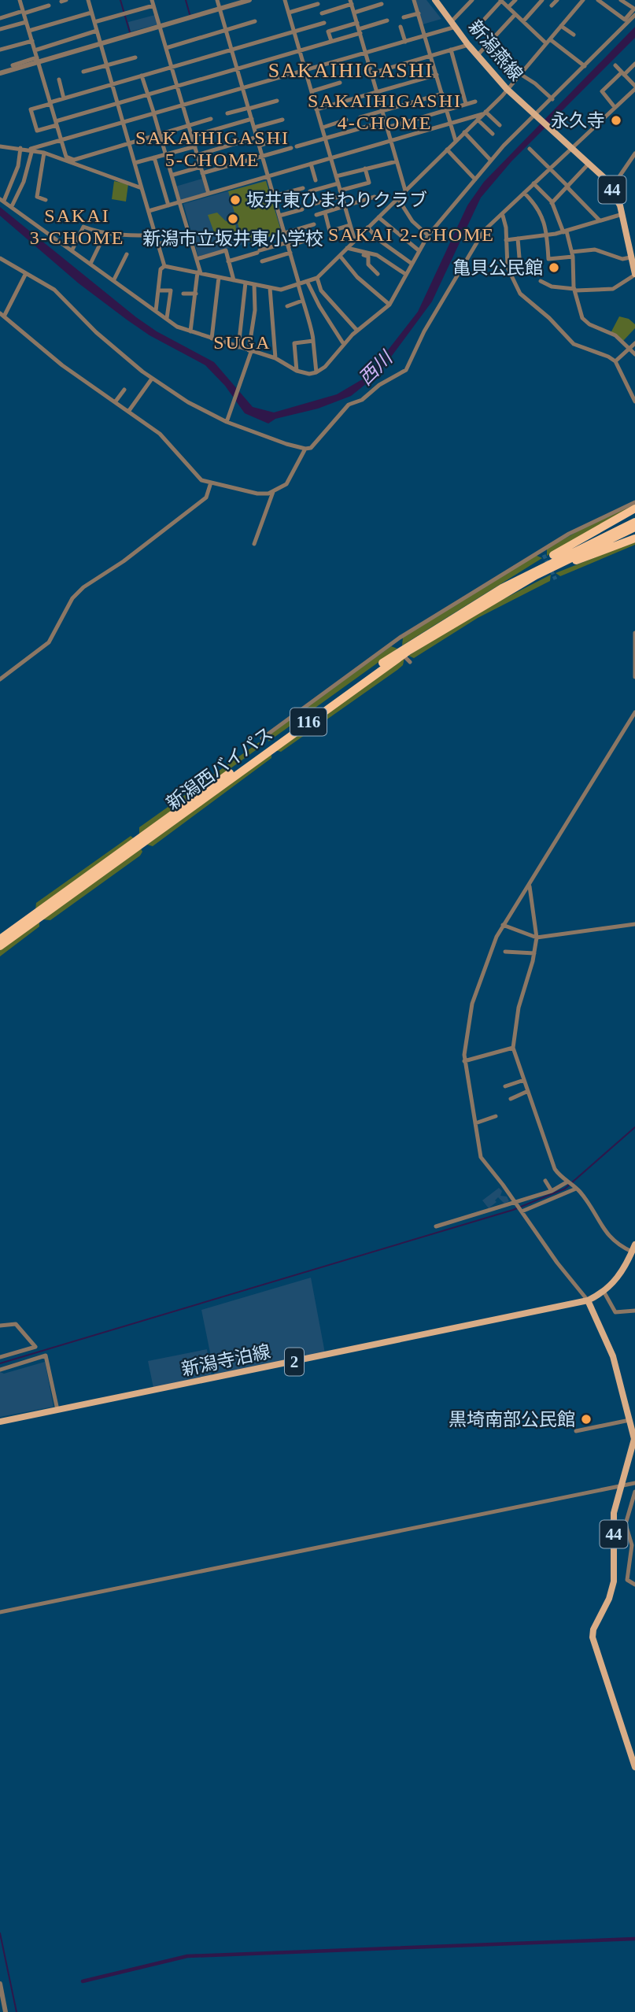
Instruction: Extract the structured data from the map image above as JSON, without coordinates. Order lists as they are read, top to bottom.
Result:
{
  "streets": {
    "highway": ["116", "新潟西バイパス"],
    "main road": [
      "新潟燕線",
      "44",
      "新潟寺泊線",
      "2"
    ]
  },
  "crossings": [
    ["新潟燕線", "44"],
    ["44", "新潟寺泊線"],
    ["44", "2"],
    ["新潟寺泊線", "2"]
  ],
  "districts": [
    "SAKAIHIGASHI",
    "SAKAIHIGASHI 4-CHOME",
    "SAKAIHIGASHI 5-CHOME",
    "SAKAI 3-CHOME",
    "SAKAI 2-CHOME",
    "SUGA"
  ],
  "water": ["西川"],
  "places": [
    "永久寺",
    "坂井東ひまわりクラブ",
    "新潟市立坂井東小学校",
    "亀貝公民館",
    "黒埼南部公民館"
  ]
}
